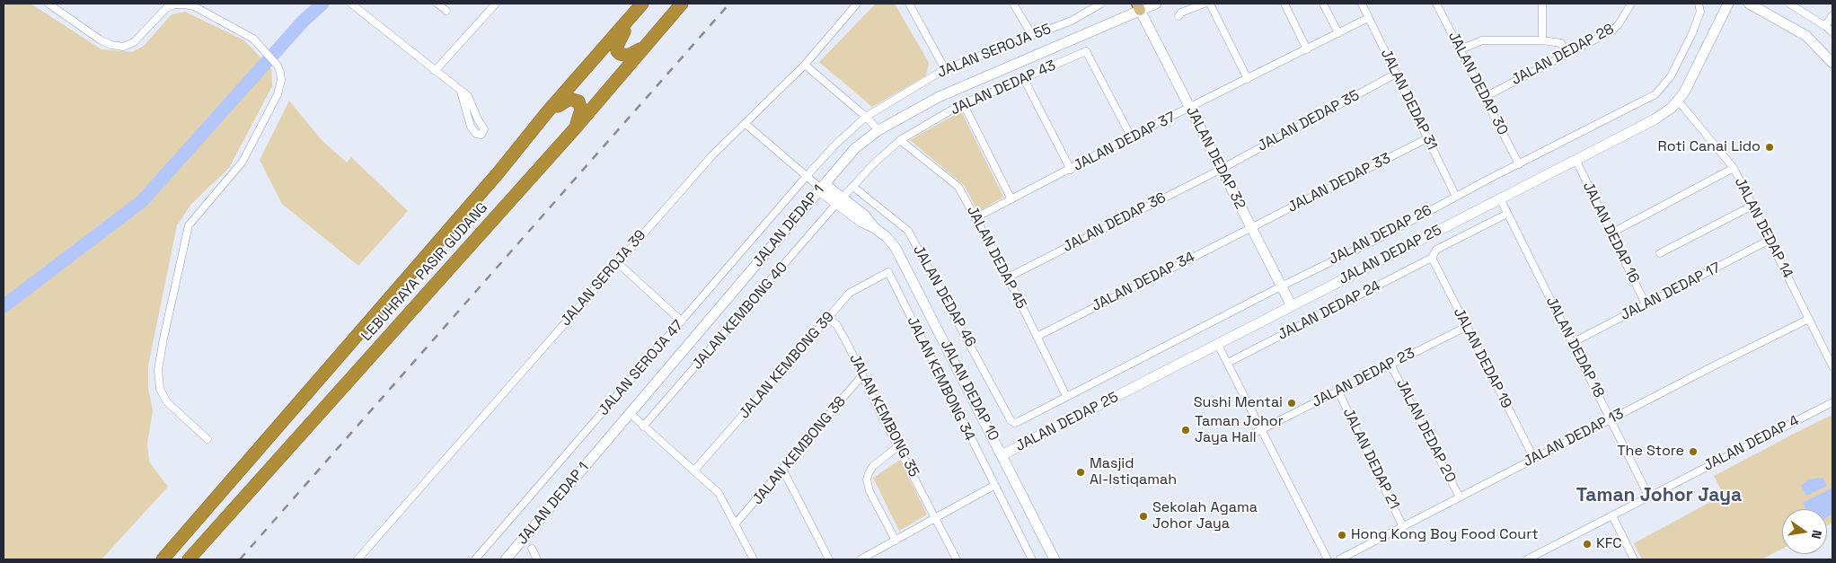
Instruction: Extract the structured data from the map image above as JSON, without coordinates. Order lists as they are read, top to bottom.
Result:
{
  "streets": {
    "highway": ["LEBUHRAYA PASIR GUDANG"],
    "main road": [
      "JALAN DEDAP 32",
      "JALAN DEDAP 1",
      "JALAN DEDAP 25",
      "JALAN DEDAP 10"
    ],
    "street": [
      "JALAN SEROJA 55",
      "JALAN DEDAP 28",
      "JALAN DEDAP 30",
      "JALAN DEDAP 43",
      "JALAN DEDAP 31",
      "JALAN DEDAP 35",
      "JALAN DEDAP 37",
      "JALAN DEDAP 33",
      "JALAN DEDAP 36",
      "JALAN DEDAP 14",
      "JALAN DEDAP 16",
      "JALAN DEDAP 26",
      "JALAN DEDAP 45",
      "JALAN SEROJA 39",
      "JALAN DEDAP 34",
      "JALAN DEDAP 17",
      "JALAN DEDAP 46",
      "JALAN DEDAP 24",
      "JALAN KEMBONG 40",
      "JALAN DEDAP 18",
      "JALAN DEDAP 19",
      "JALAN KEMBONG 39",
      "JALAN SEROJA 47",
      "JALAN DEDAP 23",
      "JALAN KEMBONG 34",
      "JALAN KEMBONG 35",
      "JALAN DEDAP 20",
      "JALAN DEDAP 13",
      "JALAN DEDAP 4",
      "JALAN KEMBONG 38",
      "JALAN DEDAP 21"
    ]
  },
  "crossings": [
    ["JALAN SEROJA 55", "JALAN SEROJA 47"],
    ["JALAN DEDAP 28", "JALAN DEDAP 30"],
    ["JALAN DEDAP 30", "JALAN DEDAP 26"],
    ["JALAN DEDAP 43", "JALAN DEDAP 37"],
    ["JALAN DEDAP 43", "JALAN DEDAP 45"],
    ["JALAN DEDAP 43", "JALAN DEDAP 46"],
    ["JALAN DEDAP 43", "JALAN KEMBONG 40"],
    ["JALAN DEDAP 43", "JALAN DEDAP 10"],
    ["JALAN DEDAP 31", "JALAN DEDAP 35"],
    ["JALAN DEDAP 31", "JALAN DEDAP 37"],
    ["JALAN DEDAP 31", "JALAN DEDAP 33"],
    ["JALAN DEDAP 31", "JALAN DEDAP 26"],
    ["JALAN DEDAP 35", "JALAN DEDAP 32"],
    ["JALAN DEDAP 35", "JALAN DEDAP 36"],
    ["JALAN DEDAP 37", "JALAN DEDAP 32"],
    ["JALAN DEDAP 37", "JALAN DEDAP 45"],
    ["JALAN DEDAP 32", "JALAN DEDAP 33"],
    ["JALAN DEDAP 32", "JALAN DEDAP 36"],
    ["JALAN DEDAP 32", "JALAN DEDAP 1"],
    ["JALAN DEDAP 32", "JALAN DEDAP 26"],
    ["JALAN DEDAP 32", "JALAN DEDAP 25"],
    ["JALAN DEDAP 32", "JALAN DEDAP 34"],
    ["JALAN DEDAP 33", "JALAN DEDAP 34"],
    ["JALAN DEDAP 36", "JALAN DEDAP 45"],
    ["JALAN DEDAP 1", "JALAN DEDAP 10"],
    ["JALAN DEDAP 14", "JALAN DEDAP 25"],
    ["JALAN DEDAP 14", "JALAN DEDAP 17"],
    ["JALAN DEDAP 14", "JALAN DEDAP 13"],
    ["JALAN DEDAP 16", "JALAN DEDAP 25"],
    ["JALAN DEDAP 16", "JALAN DEDAP 17"],
    ["JALAN DEDAP 26", "JALAN DEDAP 45"],
    ["JALAN DEDAP 26", "JALAN DEDAP 46"],
    ["JALAN DEDAP 25", "JALAN DEDAP 18"],
    ["JALAN DEDAP 25", "JALAN DEDAP 10"],
    ["JALAN DEDAP 45", "JALAN DEDAP 34"],
    ["JALAN DEDAP 17", "JALAN DEDAP 18"],
    ["JALAN DEDAP 24", "JALAN DEDAP 18"],
    ["JALAN DEDAP 24", "JALAN DEDAP 19"],
    ["JALAN KEMBONG 40", "JALAN DEDAP 10"],
    ["JALAN DEDAP 18", "JALAN DEDAP 13"],
    ["JALAN DEDAP 18", "JALAN DEDAP 4"],
    ["JALAN DEDAP 19", "JALAN DEDAP 23"],
    ["JALAN DEDAP 19", "JALAN DEDAP 13"],
    ["JALAN KEMBONG 39", "JALAN KEMBONG 34"],
    ["JALAN KEMBONG 39", "JALAN KEMBONG 35"],
    ["JALAN DEDAP 23", "JALAN DEDAP 20"],
    ["JALAN DEDAP 23", "JALAN DEDAP 21"],
    ["JALAN KEMBONG 35", "JALAN KEMBONG 38"],
    ["JALAN DEDAP 20", "JALAN DEDAP 13"],
    ["JALAN DEDAP 13", "JALAN DEDAP 21"]
  ],
  "districts": ["Taman Johor Jaya"],
  "places": [
    "Roti Canai Lido",
    "Sushi Mentai",
    "Taman Johor Jaya Hall",
    "The Store",
    "Masjid Al-Istiqamah",
    "Sekolah Agama Johor Jaya",
    "Hong Kong Boy Food Court",
    "KFC"
  ],
  "north": "right"
}
